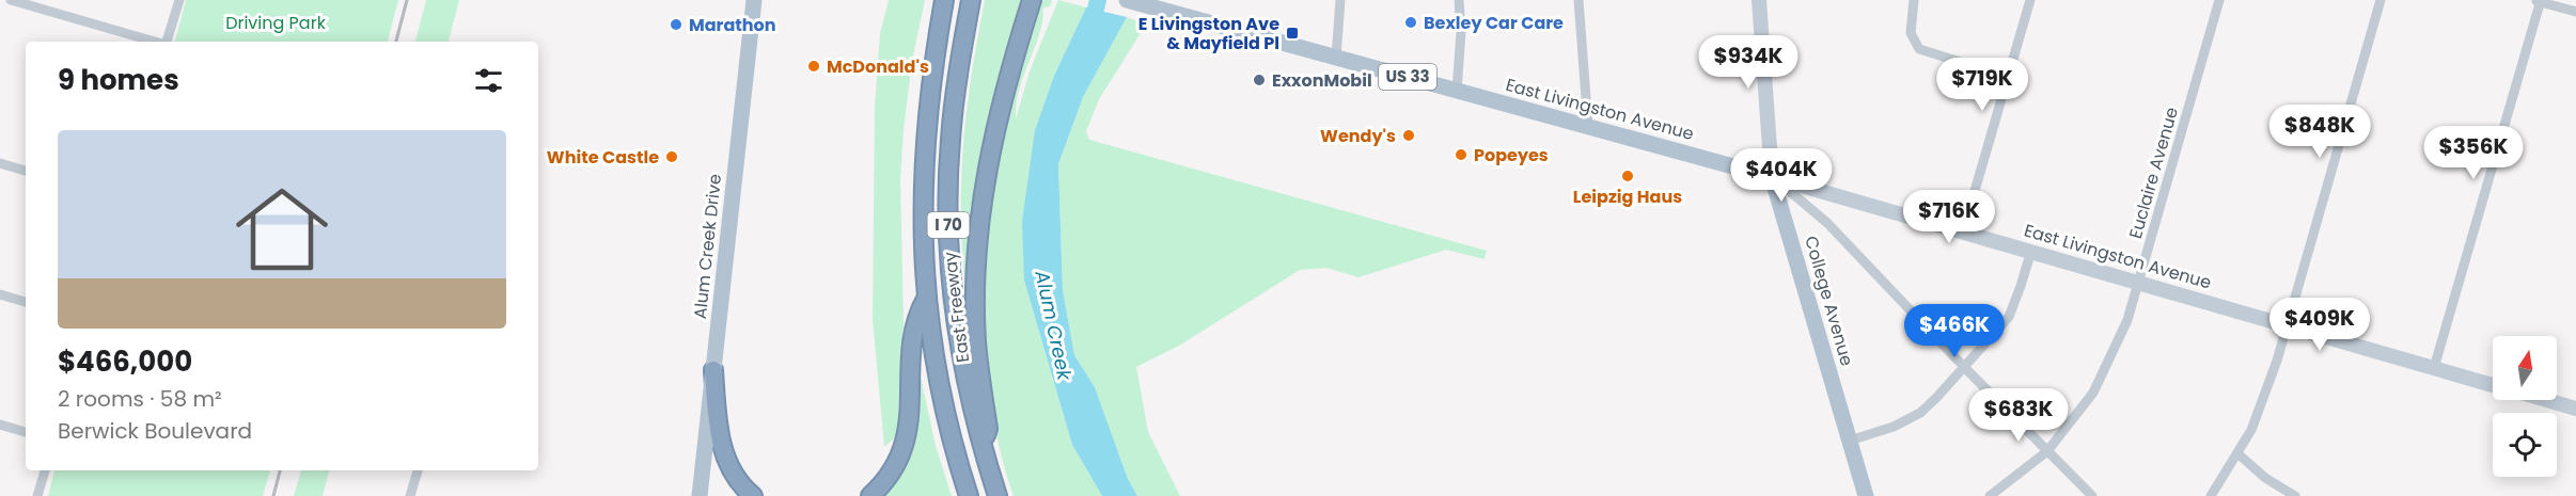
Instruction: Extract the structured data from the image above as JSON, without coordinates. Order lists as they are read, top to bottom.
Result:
{
  "streets": {
    "highway": ["I 70", "East Freeway"],
    "main road": [
      "US 33",
      "East Livingston Avenue",
      "Alum Creek Drive",
      "College Avenue"
    ],
    "street": ["Euclaire Avenue"]
  },
  "crossings": [
    ["East Livingston Avenue", "Euclaire Avenue"],
    ["East Livingston Avenue", "College Avenue"]
  ],
  "water": ["Alum Creek"],
  "parks": ["Driving Park"],
  "places": {
    "other": [
      "Bexley Car Care",
      "Marathon",
      "McDonald's",
      "ExxonMobil",
      "Wendy's",
      "Popeyes",
      "White Castle",
      "Leipzig Haus"
    ],
    "transit": ["E Livingston Ave & Mayfield Pl"]
  },
  "north": "top",
  "page": {
    "price": [
      "$934K",
      "$719K",
      "$848K",
      "$356K",
      "$404K",
      "$716K",
      "$409K",
      "$466K",
      "$683K"
    ],
    "heading": "9 homes",
    "list": [
      {
        "name": "$466,000",
        "note": "2 rooms · 58 m² · Berwick Boulevard"
      }
    ]
  }
}
